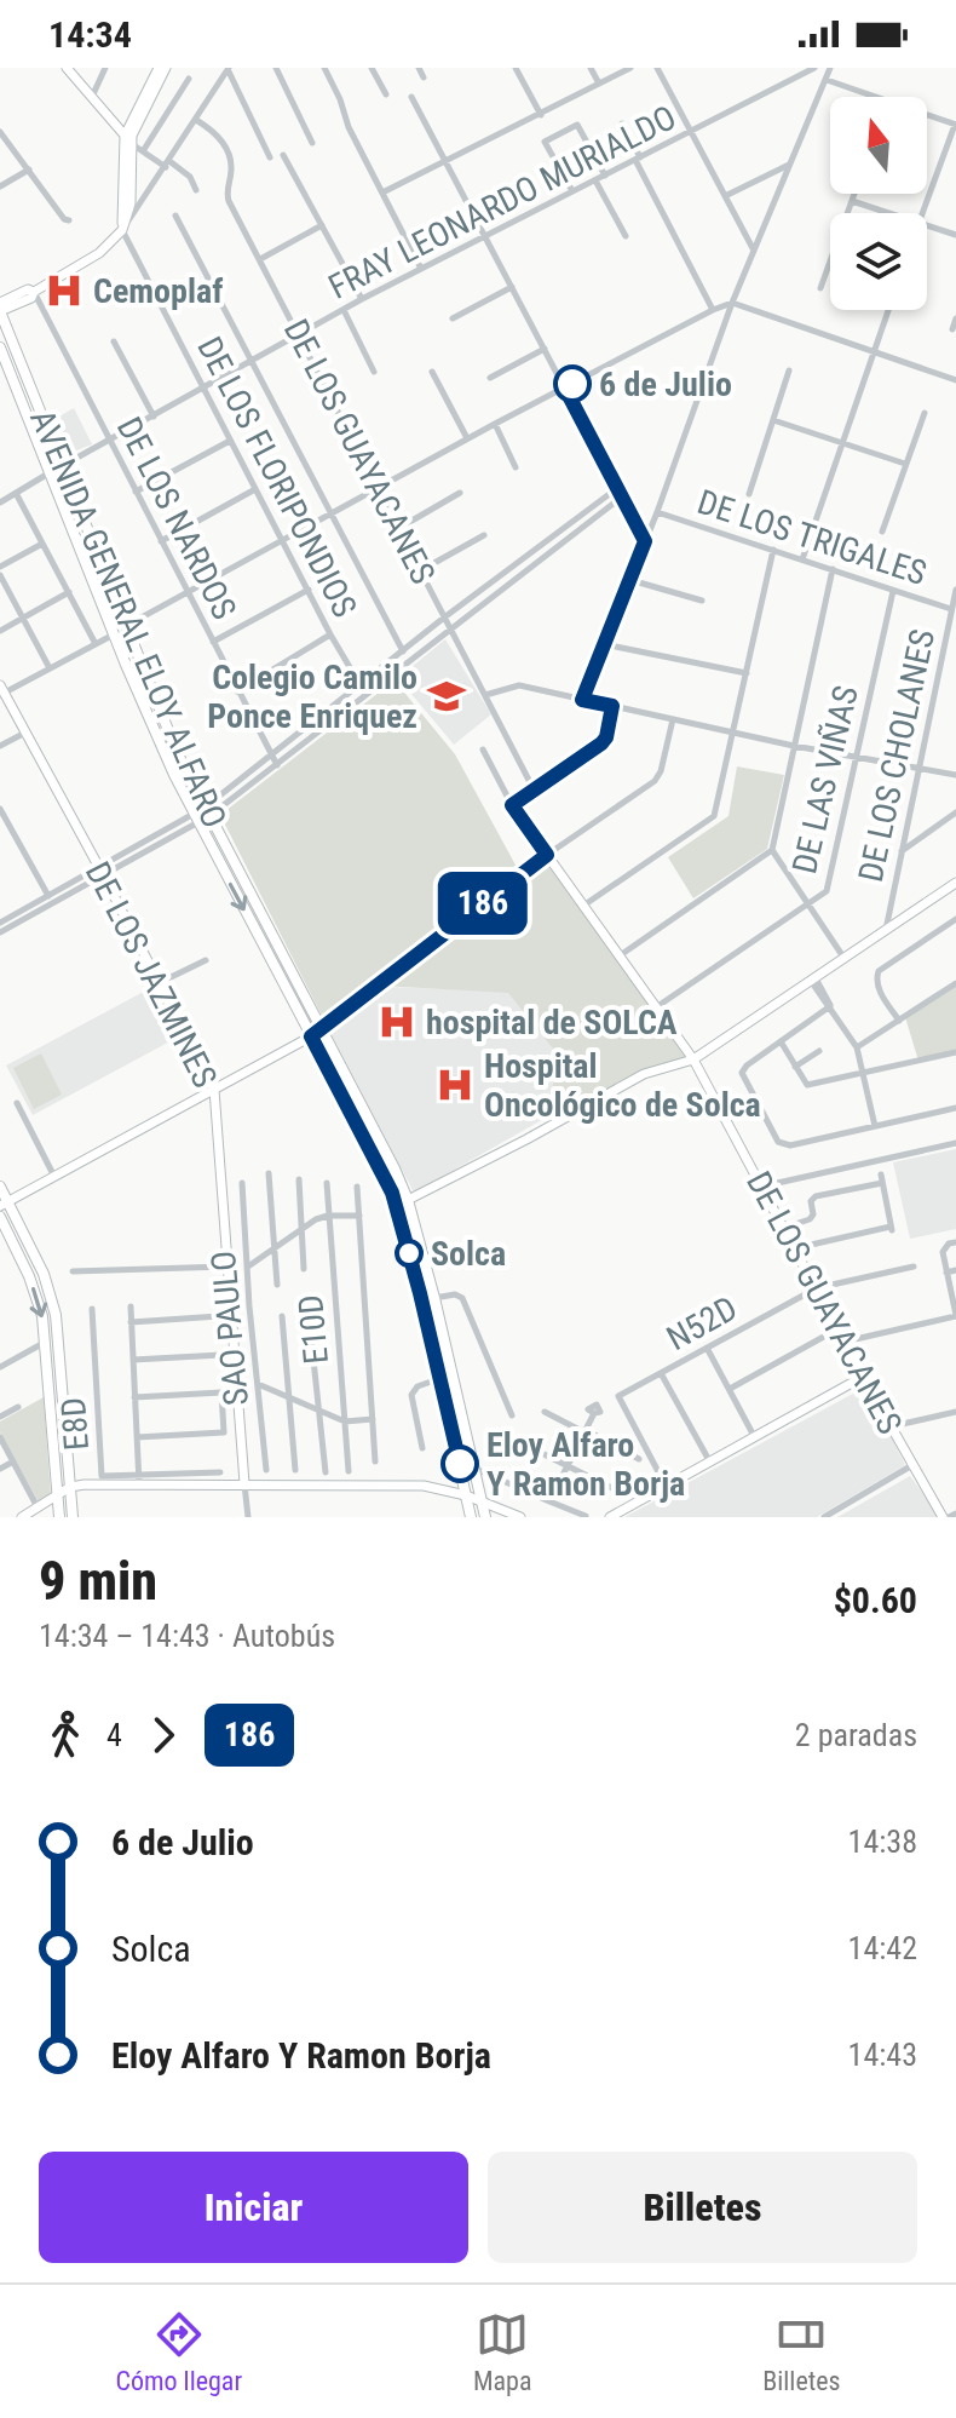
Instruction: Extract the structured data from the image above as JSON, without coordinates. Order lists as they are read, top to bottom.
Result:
{
  "streets": {
    "main road": ["AVENIDA GENERAL ELOY ALFARO"],
    "street": [
      "FRAY LEONARDO MURIALDO",
      "DE LOS GUAYACANES",
      "DE LOS FLORIPONDIOS",
      "DE LOS NARDOS",
      "DE LOS TRIGALES",
      "DE LOS CHOLANES",
      "DE LAS VIÑAS",
      "DE LOS JAZMINES",
      "N52D",
      "SAO PAULO",
      "E10D",
      "E8D"
    ]
  },
  "crossings": [
    ["FRAY LEONARDO MURIALDO", "DE LOS GUAYACANES"],
    ["FRAY LEONARDO MURIALDO", "DE LOS FLORIPONDIOS"],
    ["FRAY LEONARDO MURIALDO", "DE LOS NARDOS"],
    ["FRAY LEONARDO MURIALDO", "AVENIDA GENERAL ELOY ALFARO"],
    ["DE LOS GUAYACANES", "DE LAS VIÑAS"],
    ["DE LOS GUAYACANES", "N52D"],
    ["DE LOS TRIGALES", "DE LOS CHOLANES"],
    ["DE LOS TRIGALES", "DE LAS VIÑAS"]
  ],
  "places": {
    "hospital": ["Cemoplaf", "hospital de SOLCA", "Hospital Oncológico de Solca"],
    "other": ["6 de Julio", "Solca", "Eloy Alfaro Y Ramon Borja"],
    "school or university": ["Colegio Camilo Ponce Enriquez"]
  },
  "lines": ["bus line 186"],
  "north": "top",
  "page": {
    "status": "14:34",
    "on_map": "186",
    "heading": ["9 min", "14:34 – 14:43 · Autobús", "$0.60"],
    "legs": ["4", "186", "2 paradas"],
    "list": [
      {
        "name": "6 de Julio",
        "value": "14:38"
      },
      {
        "name": "Solca",
        "value": "14:42"
      },
      {
        "name": "Eloy Alfaro Y Ramon Borja",
        "value": "14:43"
      }
    ],
    "buttons": ["Iniciar", "Billetes"],
    "tabs": ["Cómo llegar", "Mapa", "Billetes"]
  }
}
